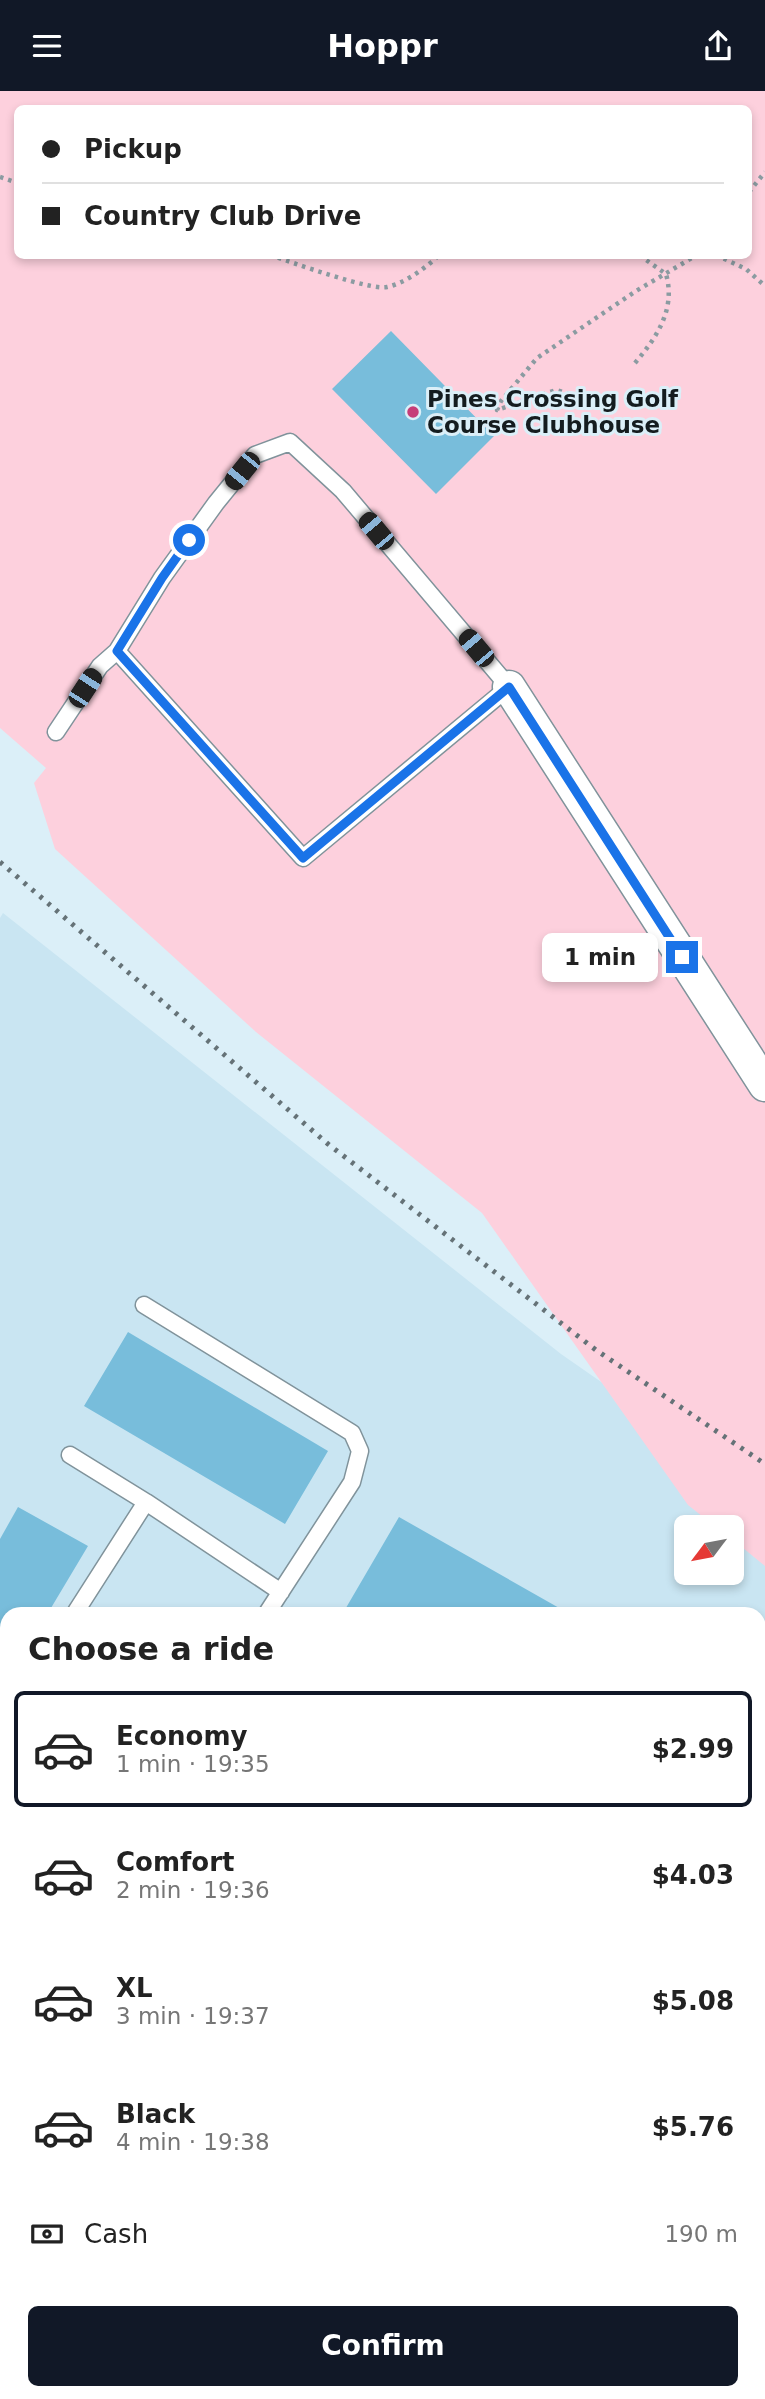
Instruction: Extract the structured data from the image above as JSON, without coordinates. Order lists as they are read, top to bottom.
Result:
{
  "places": ["Pines Crossing Golf Course Clubhouse"],
  "north": "bottom left",
  "page": {
    "header": "Hoppr",
    "banner": ["Pickup", "Country Club Drive"],
    "bubble": "1 min",
    "heading": "Choose a ride",
    "list": [
      {
        "name": "Economy",
        "note": "1 min · 19:35",
        "value": "$2.99"
      },
      {
        "name": "Comfort",
        "note": "2 min · 19:36",
        "value": "$4.03"
      },
      {
        "name": "XL",
        "note": "3 min · 19:37",
        "value": "$5.08"
      },
      {
        "name": "Black",
        "note": "4 min · 19:38",
        "value": "$5.76"
      }
    ],
    "pay": ["Cash", "190 m"],
    "buttons": "Confirm"
  }
}
